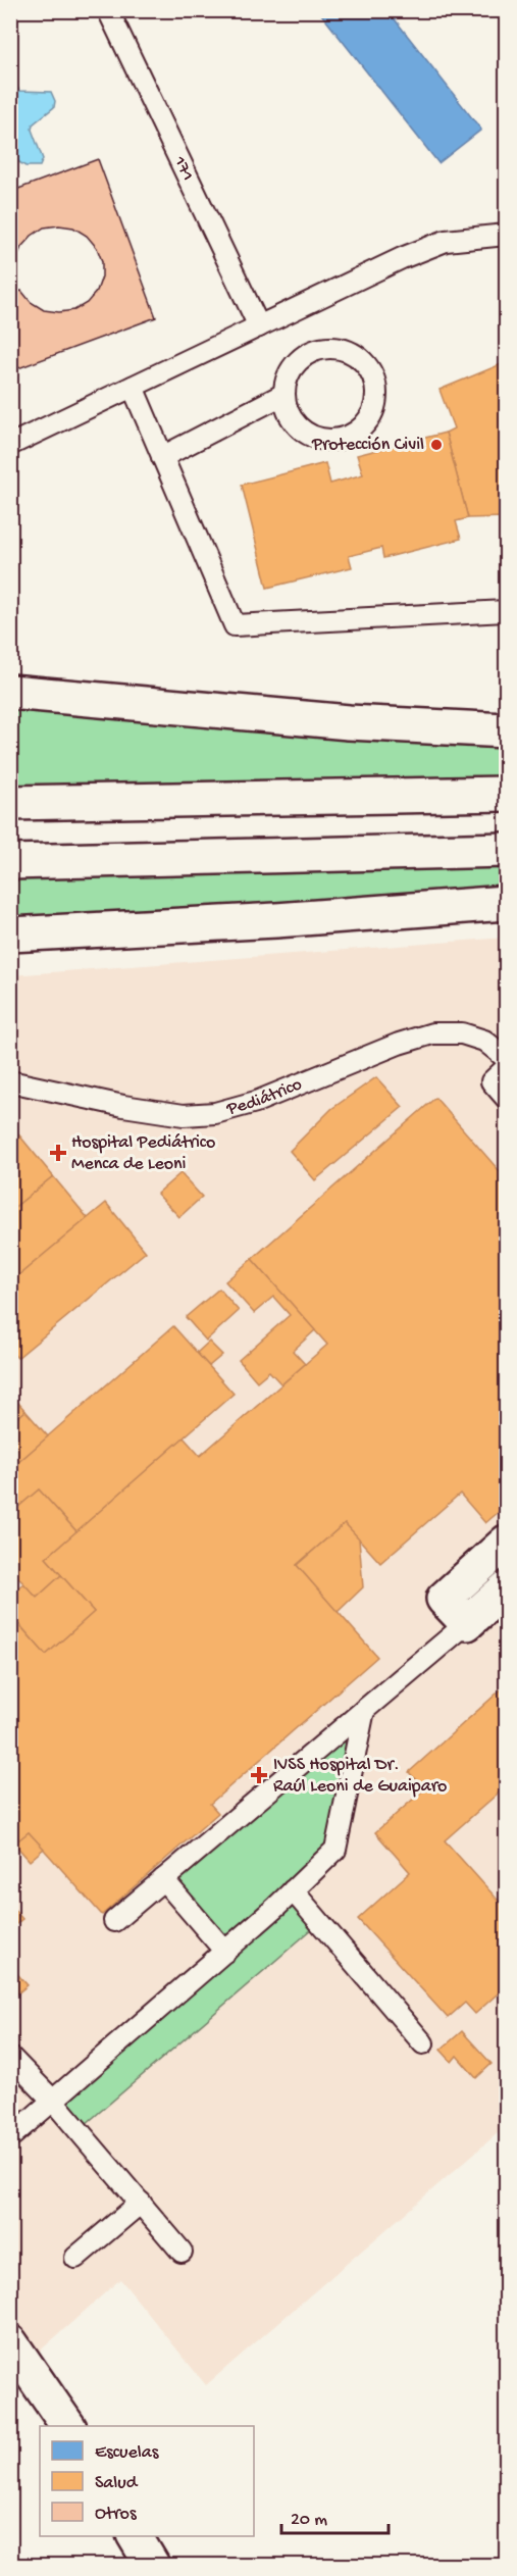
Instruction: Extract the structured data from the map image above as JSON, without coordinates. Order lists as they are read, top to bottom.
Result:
{
  "streets": {
    "lane": ["171", "Pediátrico"]
  },
  "places": {
    "other": ["Protección Civil"],
    "health": ["Hospital Pediátrico Menca de Leoni", "IVSS Hospital Dr. Raúl Leoni de Guaiparo"]
  },
  "legend": ["Escuelas", "Salud", "Otros"],
  "scale_bar": "20 m"
}
